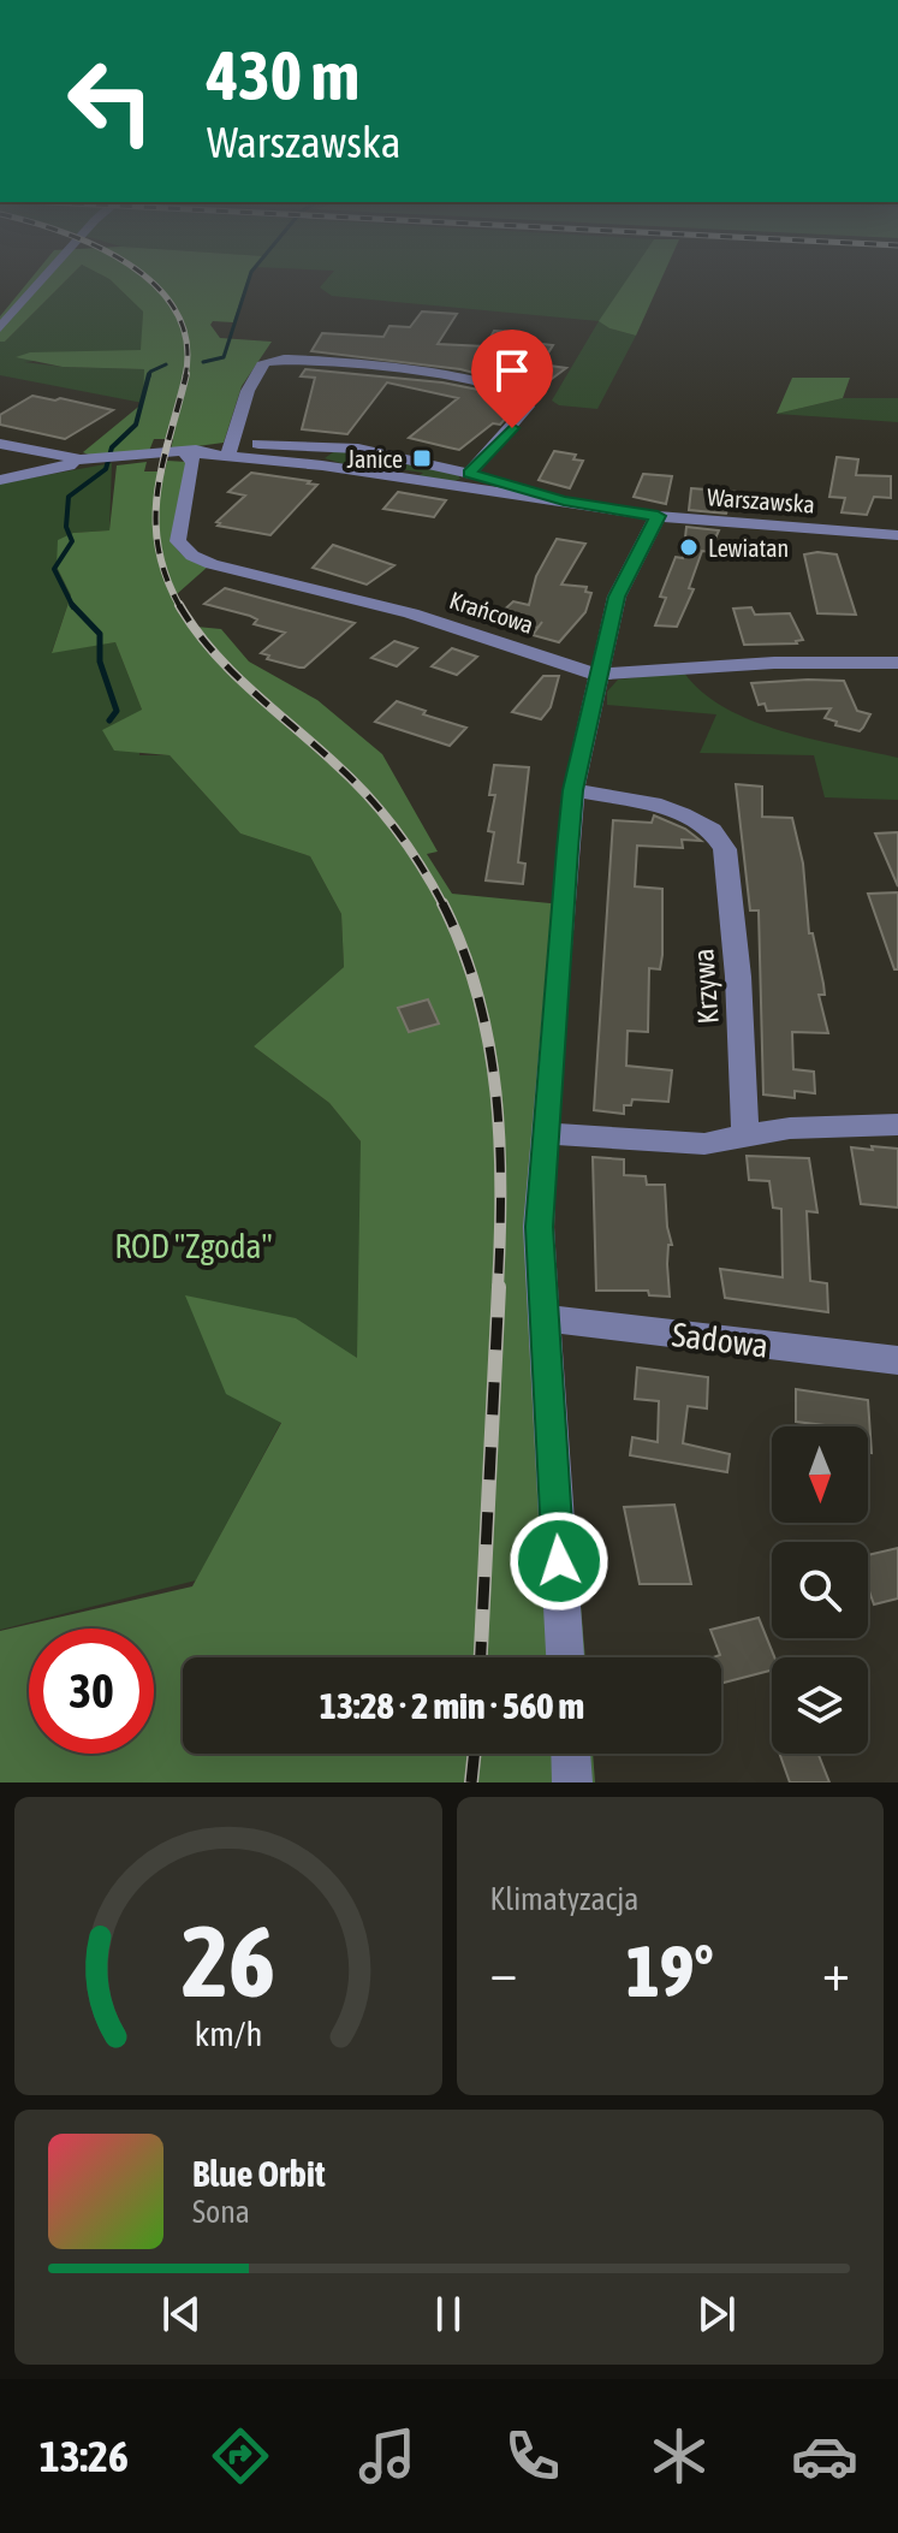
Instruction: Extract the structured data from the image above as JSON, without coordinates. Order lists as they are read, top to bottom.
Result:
{
  "streets": {
    "street": [
      "Warszawska",
      "Krańcowa",
      "Krzywa",
      "Sadowa"
    ]
  },
  "crossings": [
    ["Warszawska", "Krańcowa"]
  ],
  "parks": ["ROD \"Zgoda\""],
  "places": {
    "transit": ["Janice"],
    "other": ["Lewiatan"]
  },
  "north": "bottom",
  "page": {
    "turn": ["430 m", "Warszawska"],
    "limit": "30",
    "trip": "13:28 · 2 min · 560 m",
    "tile": "Klimatyzacja",
    "heat": ["−", "19°", "+"],
    "song": ["Blue Orbit", "Sona"],
    "tabs": "13:26",
    "gauge": ["26", "km/h"]
  }
}
